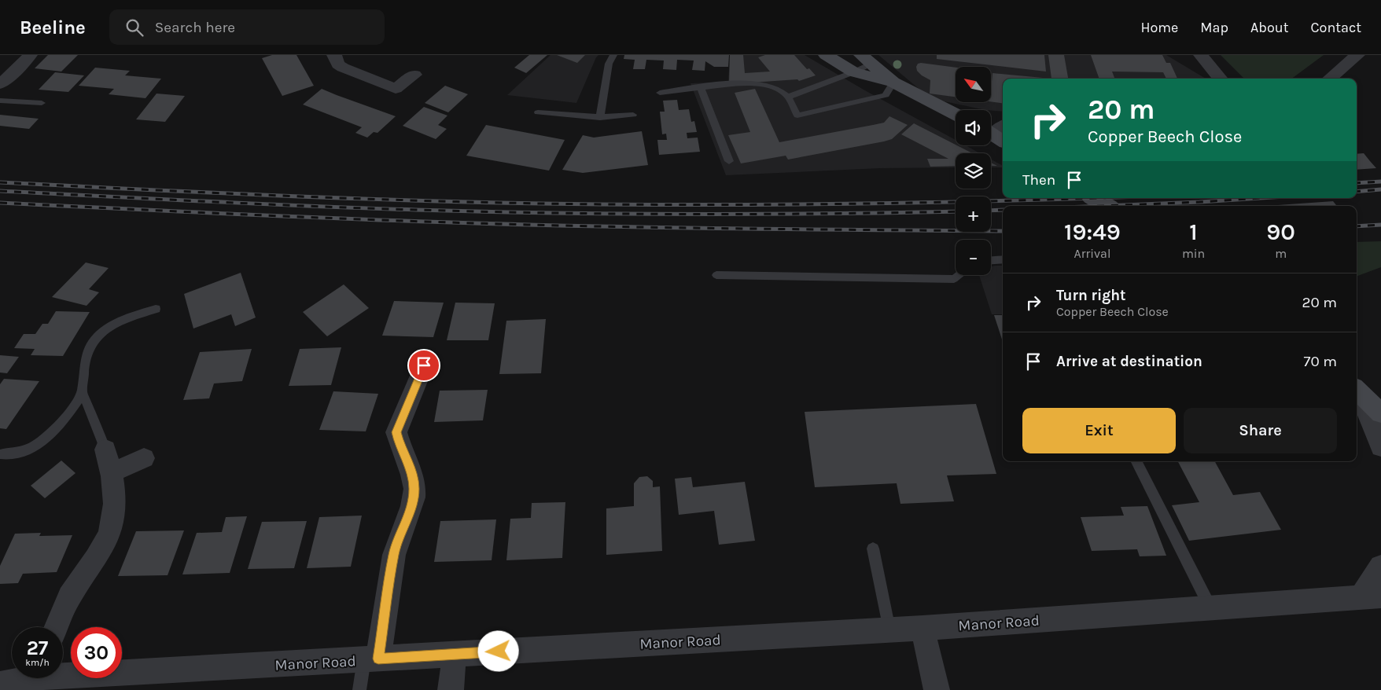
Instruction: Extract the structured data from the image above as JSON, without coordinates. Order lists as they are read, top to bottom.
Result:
{
  "streets": {
    "street": ["Manor Road"]
  },
  "north": "top left",
  "page": {
    "header": "Beeline",
    "search": "Search here",
    "nav": [
      "Home",
      "Map",
      "About",
      "Contact"
    ],
    "map_buttons": ["+", "−"],
    "turn": ["20 m", "Copper Beech Close"],
    "then": "Then",
    "eta": [
      "19:49",
      "Arrival",
      "1",
      "min",
      "90",
      "m"
    ],
    "list": [
      {
        "name": "Turn right",
        "note": "Copper Beech Close",
        "value": "20 m"
      },
      {
        "name": "Arrive at destination",
        "value": "70 m"
      }
    ],
    "buttons": ["Exit", "Share"],
    "speed": "27 km/h",
    "limit": "30"
  }
}
